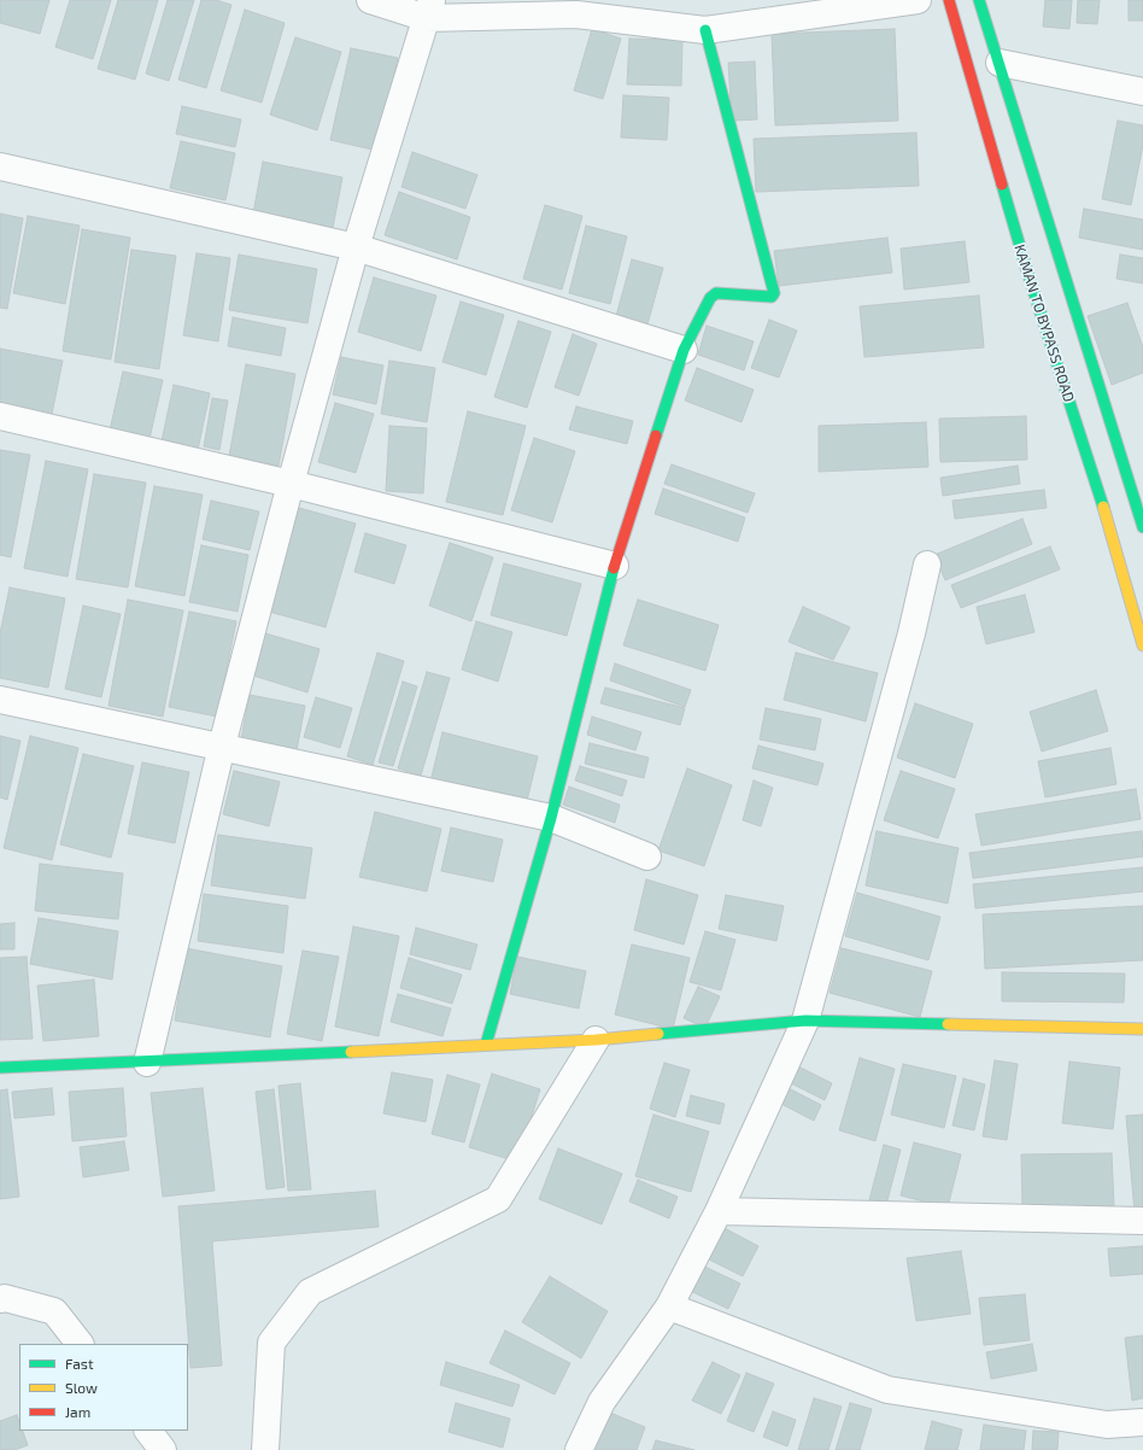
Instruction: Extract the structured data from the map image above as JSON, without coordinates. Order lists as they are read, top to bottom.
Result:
{
  "streets": {
    "street": ["KAMAN TO BYPASS ROAD"]
  },
  "legend": ["Fast", "Slow", "Jam"]
}
